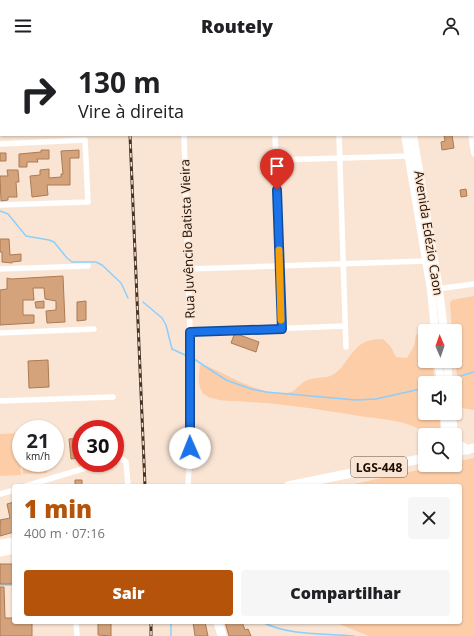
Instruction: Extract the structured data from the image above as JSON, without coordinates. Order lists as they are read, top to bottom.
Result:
{
  "streets": {
    "main road": ["Avenida Edézio Caon", "LGS-448"],
    "street": ["Rua Juvêncio Batista Vieira"]
  },
  "north": "top",
  "page": {
    "header": "Routely",
    "turn": ["130 m", "Vire à direita"],
    "speed": "21 km/h",
    "limit": "30",
    "heading": ["1 min", "400 m · 07:16"],
    "buttons": ["Sair", "Compartilhar"]
  }
}
